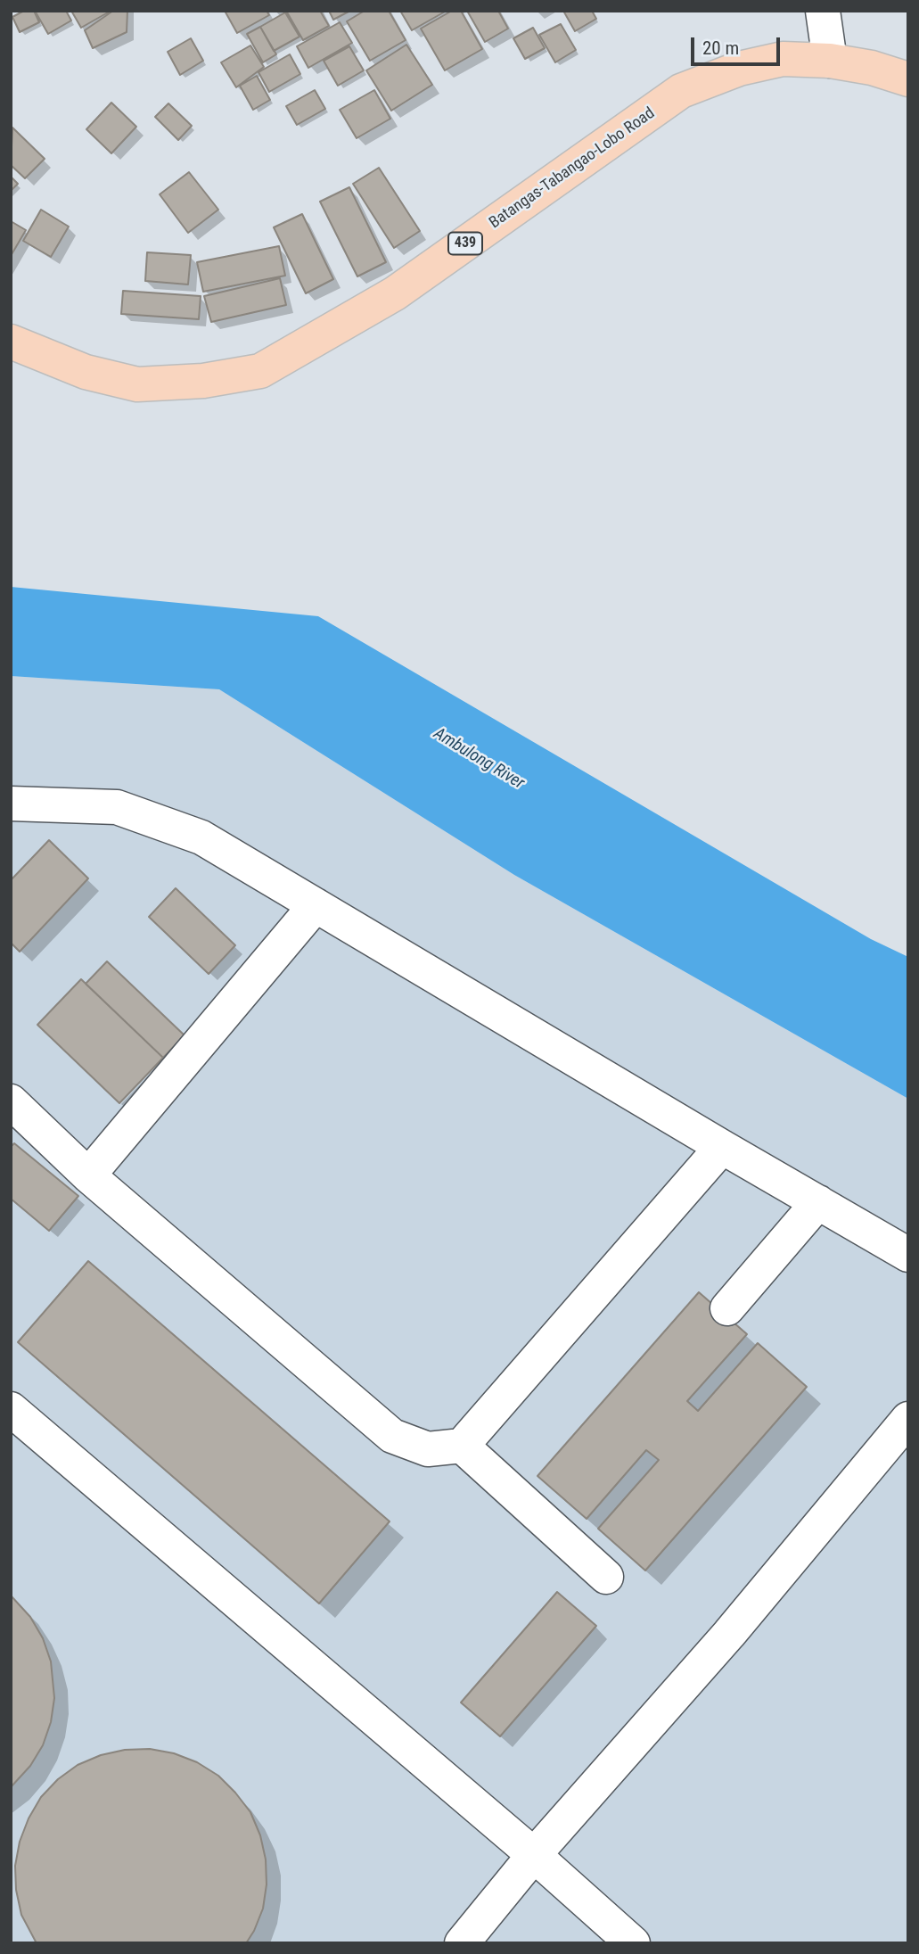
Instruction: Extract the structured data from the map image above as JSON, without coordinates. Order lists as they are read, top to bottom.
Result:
{
  "streets": {
    "main road": ["Batangas-Tabangao-Lobo Road", "439"]
  },
  "water": ["Ambulong River"],
  "scale_bar": "20 m"
}
